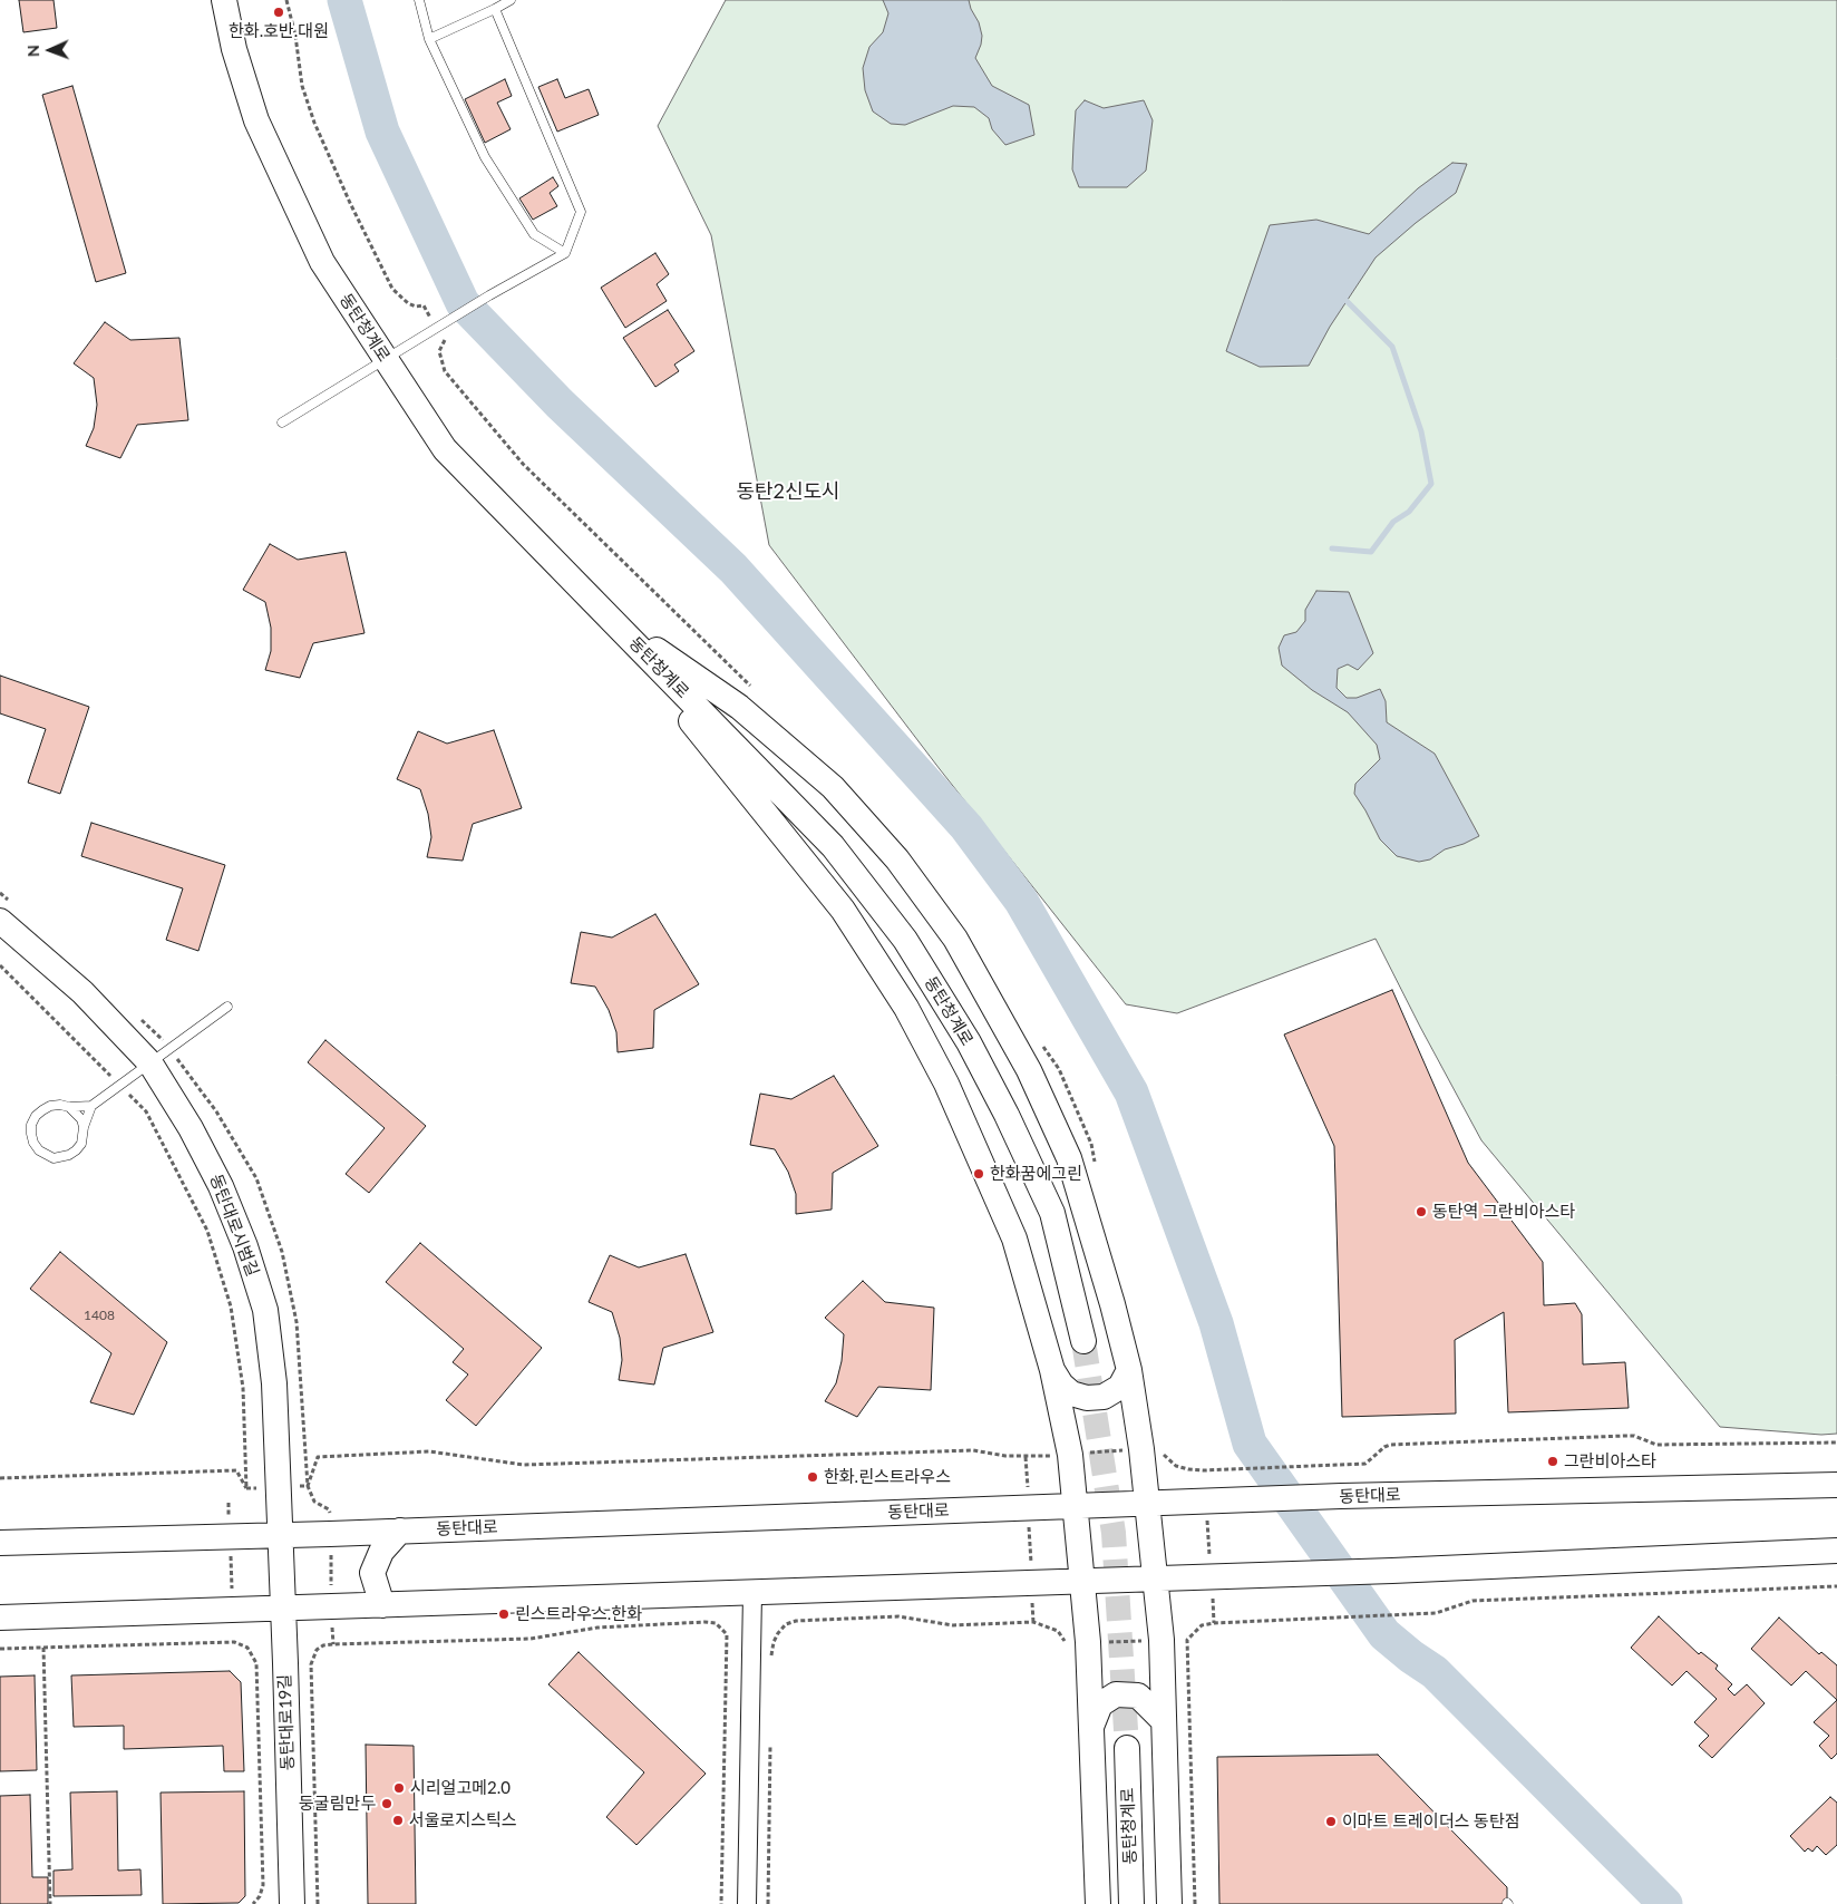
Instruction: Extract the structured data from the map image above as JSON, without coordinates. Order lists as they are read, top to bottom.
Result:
{
  "streets": {
    "street": [
      "동탄청계로",
      "동탄대로시범길",
      "동탄대로",
      "동탄대로19길"
    ]
  },
  "crossings": [
    ["동탄대로시범길", "동탄대로"],
    ["동탄대로시범길", "동탄대로19길"]
  ],
  "districts": ["동탄2신도시"],
  "places": [
    "한화.호반.대원",
    "한화꿈에그린",
    "동탄역 그란비아스타",
    "그란비아스타",
    "한화.린스트라우스",
    "린스트라우스.한화",
    "시리얼고메2.0",
    "둥굴림만두",
    "서울로지스틱스",
    "이마트 트레이더스 동탄점"
  ],
  "house_numbers": ["1408"],
  "north": "left"
}
